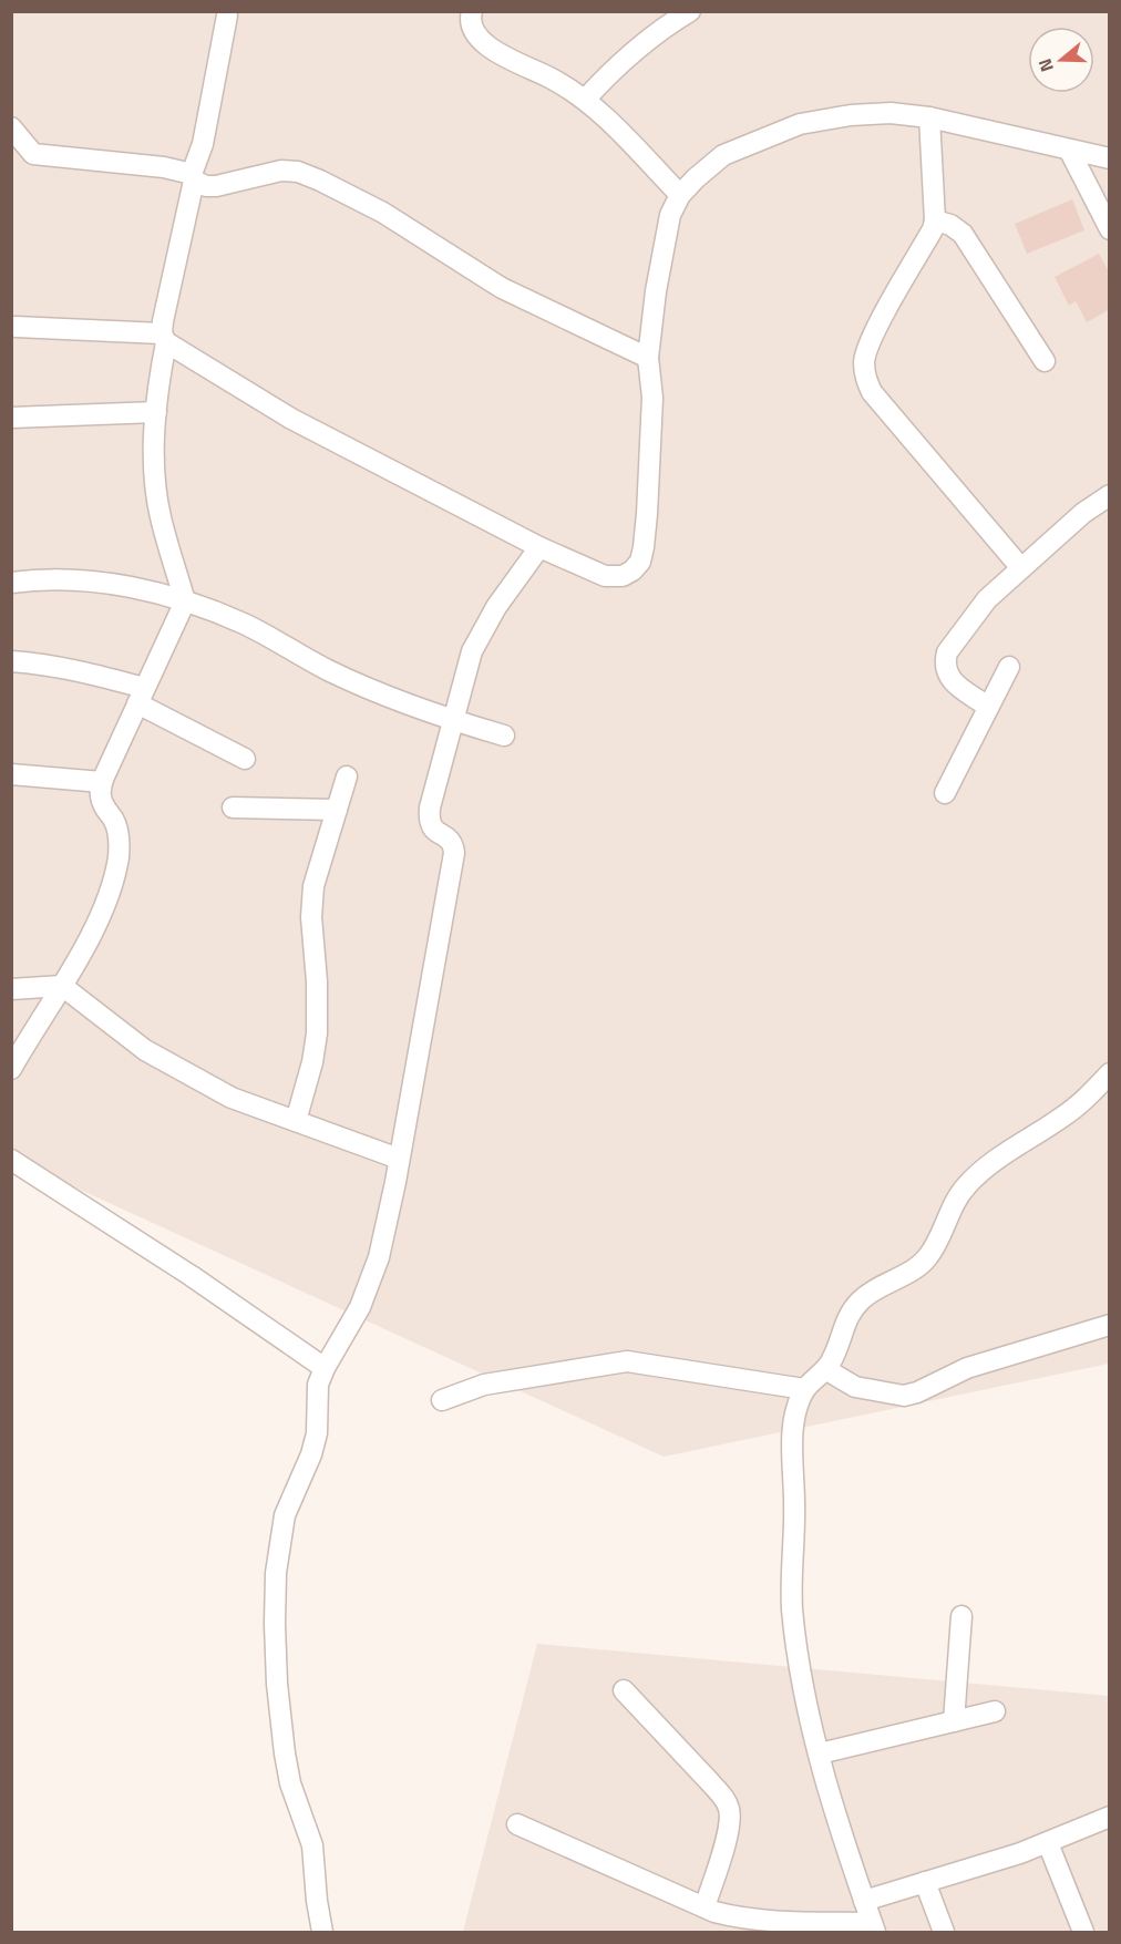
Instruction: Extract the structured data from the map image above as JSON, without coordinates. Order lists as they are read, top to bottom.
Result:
{
  "north": "left"
}
